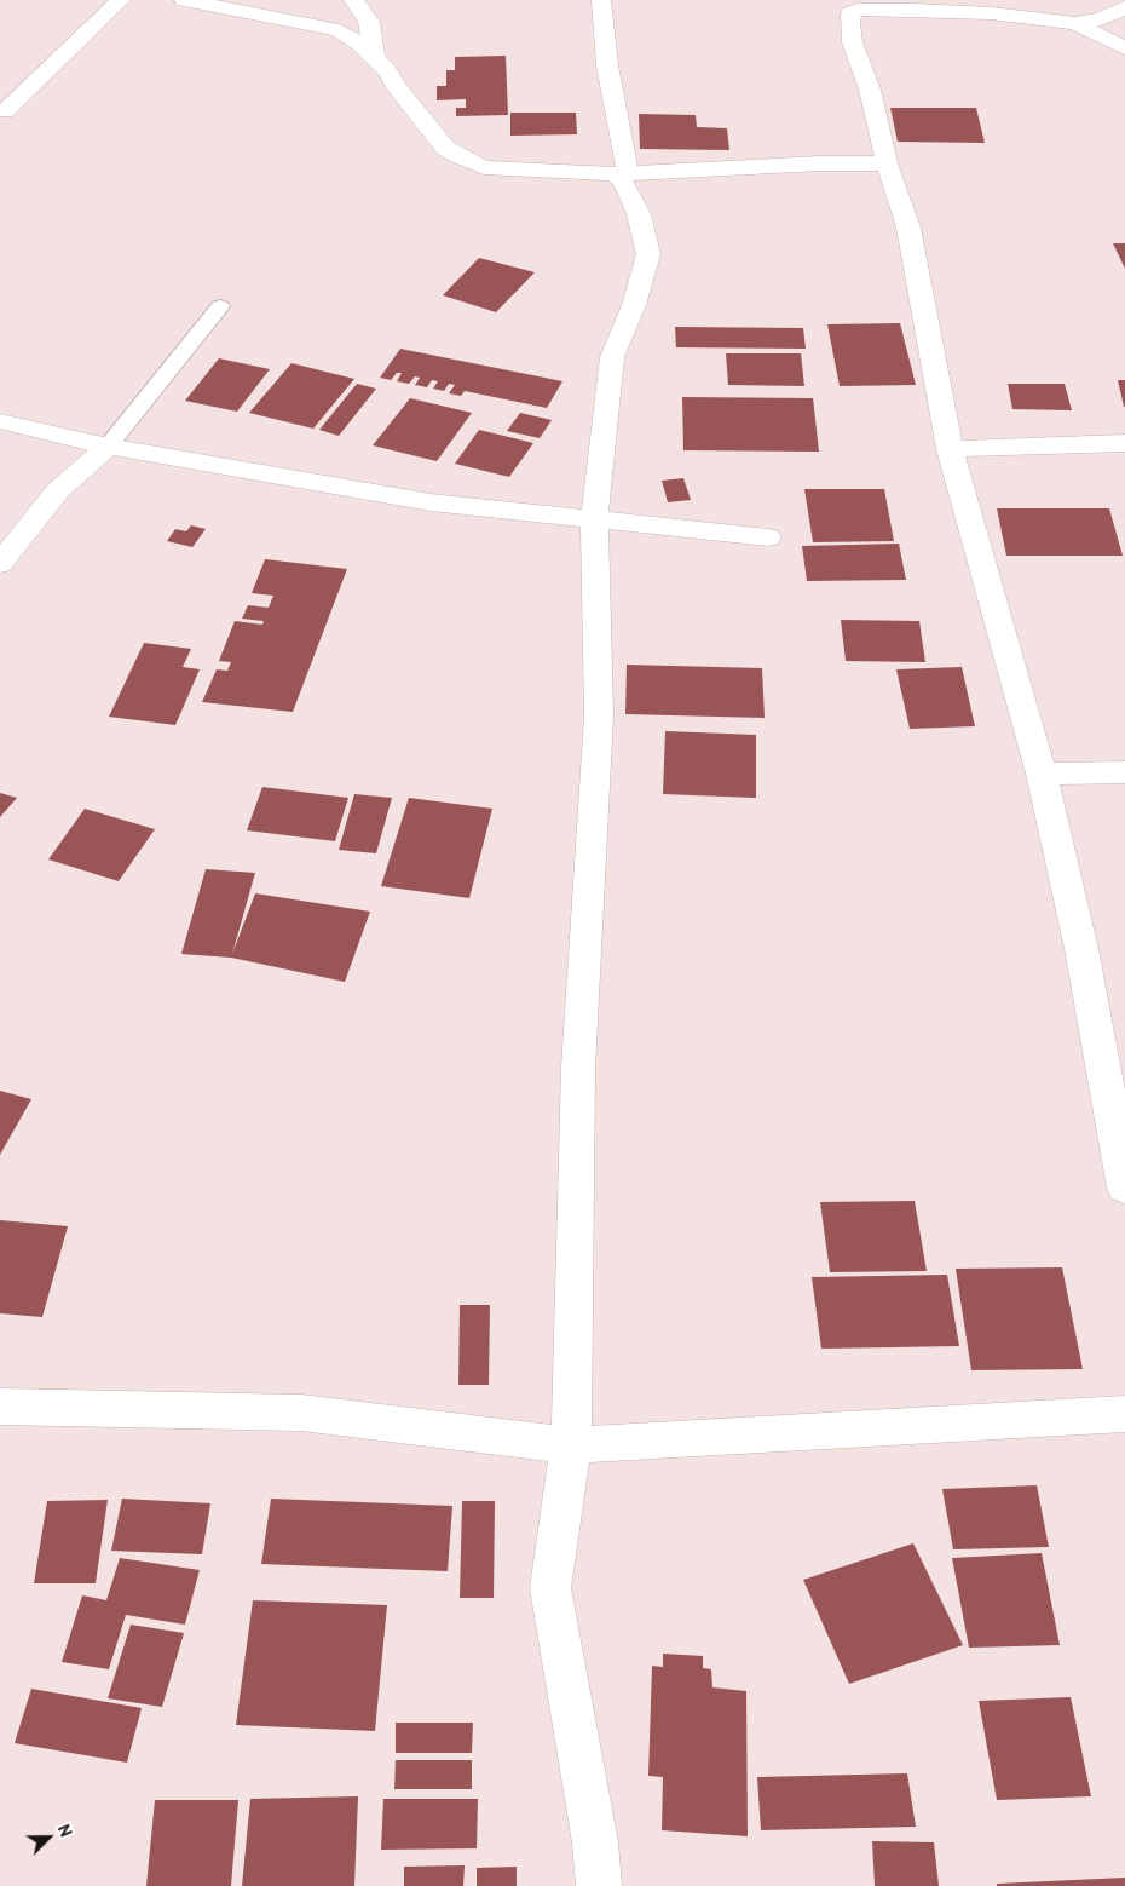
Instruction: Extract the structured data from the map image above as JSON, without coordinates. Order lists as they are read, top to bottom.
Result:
{
  "north": "top right"
}
